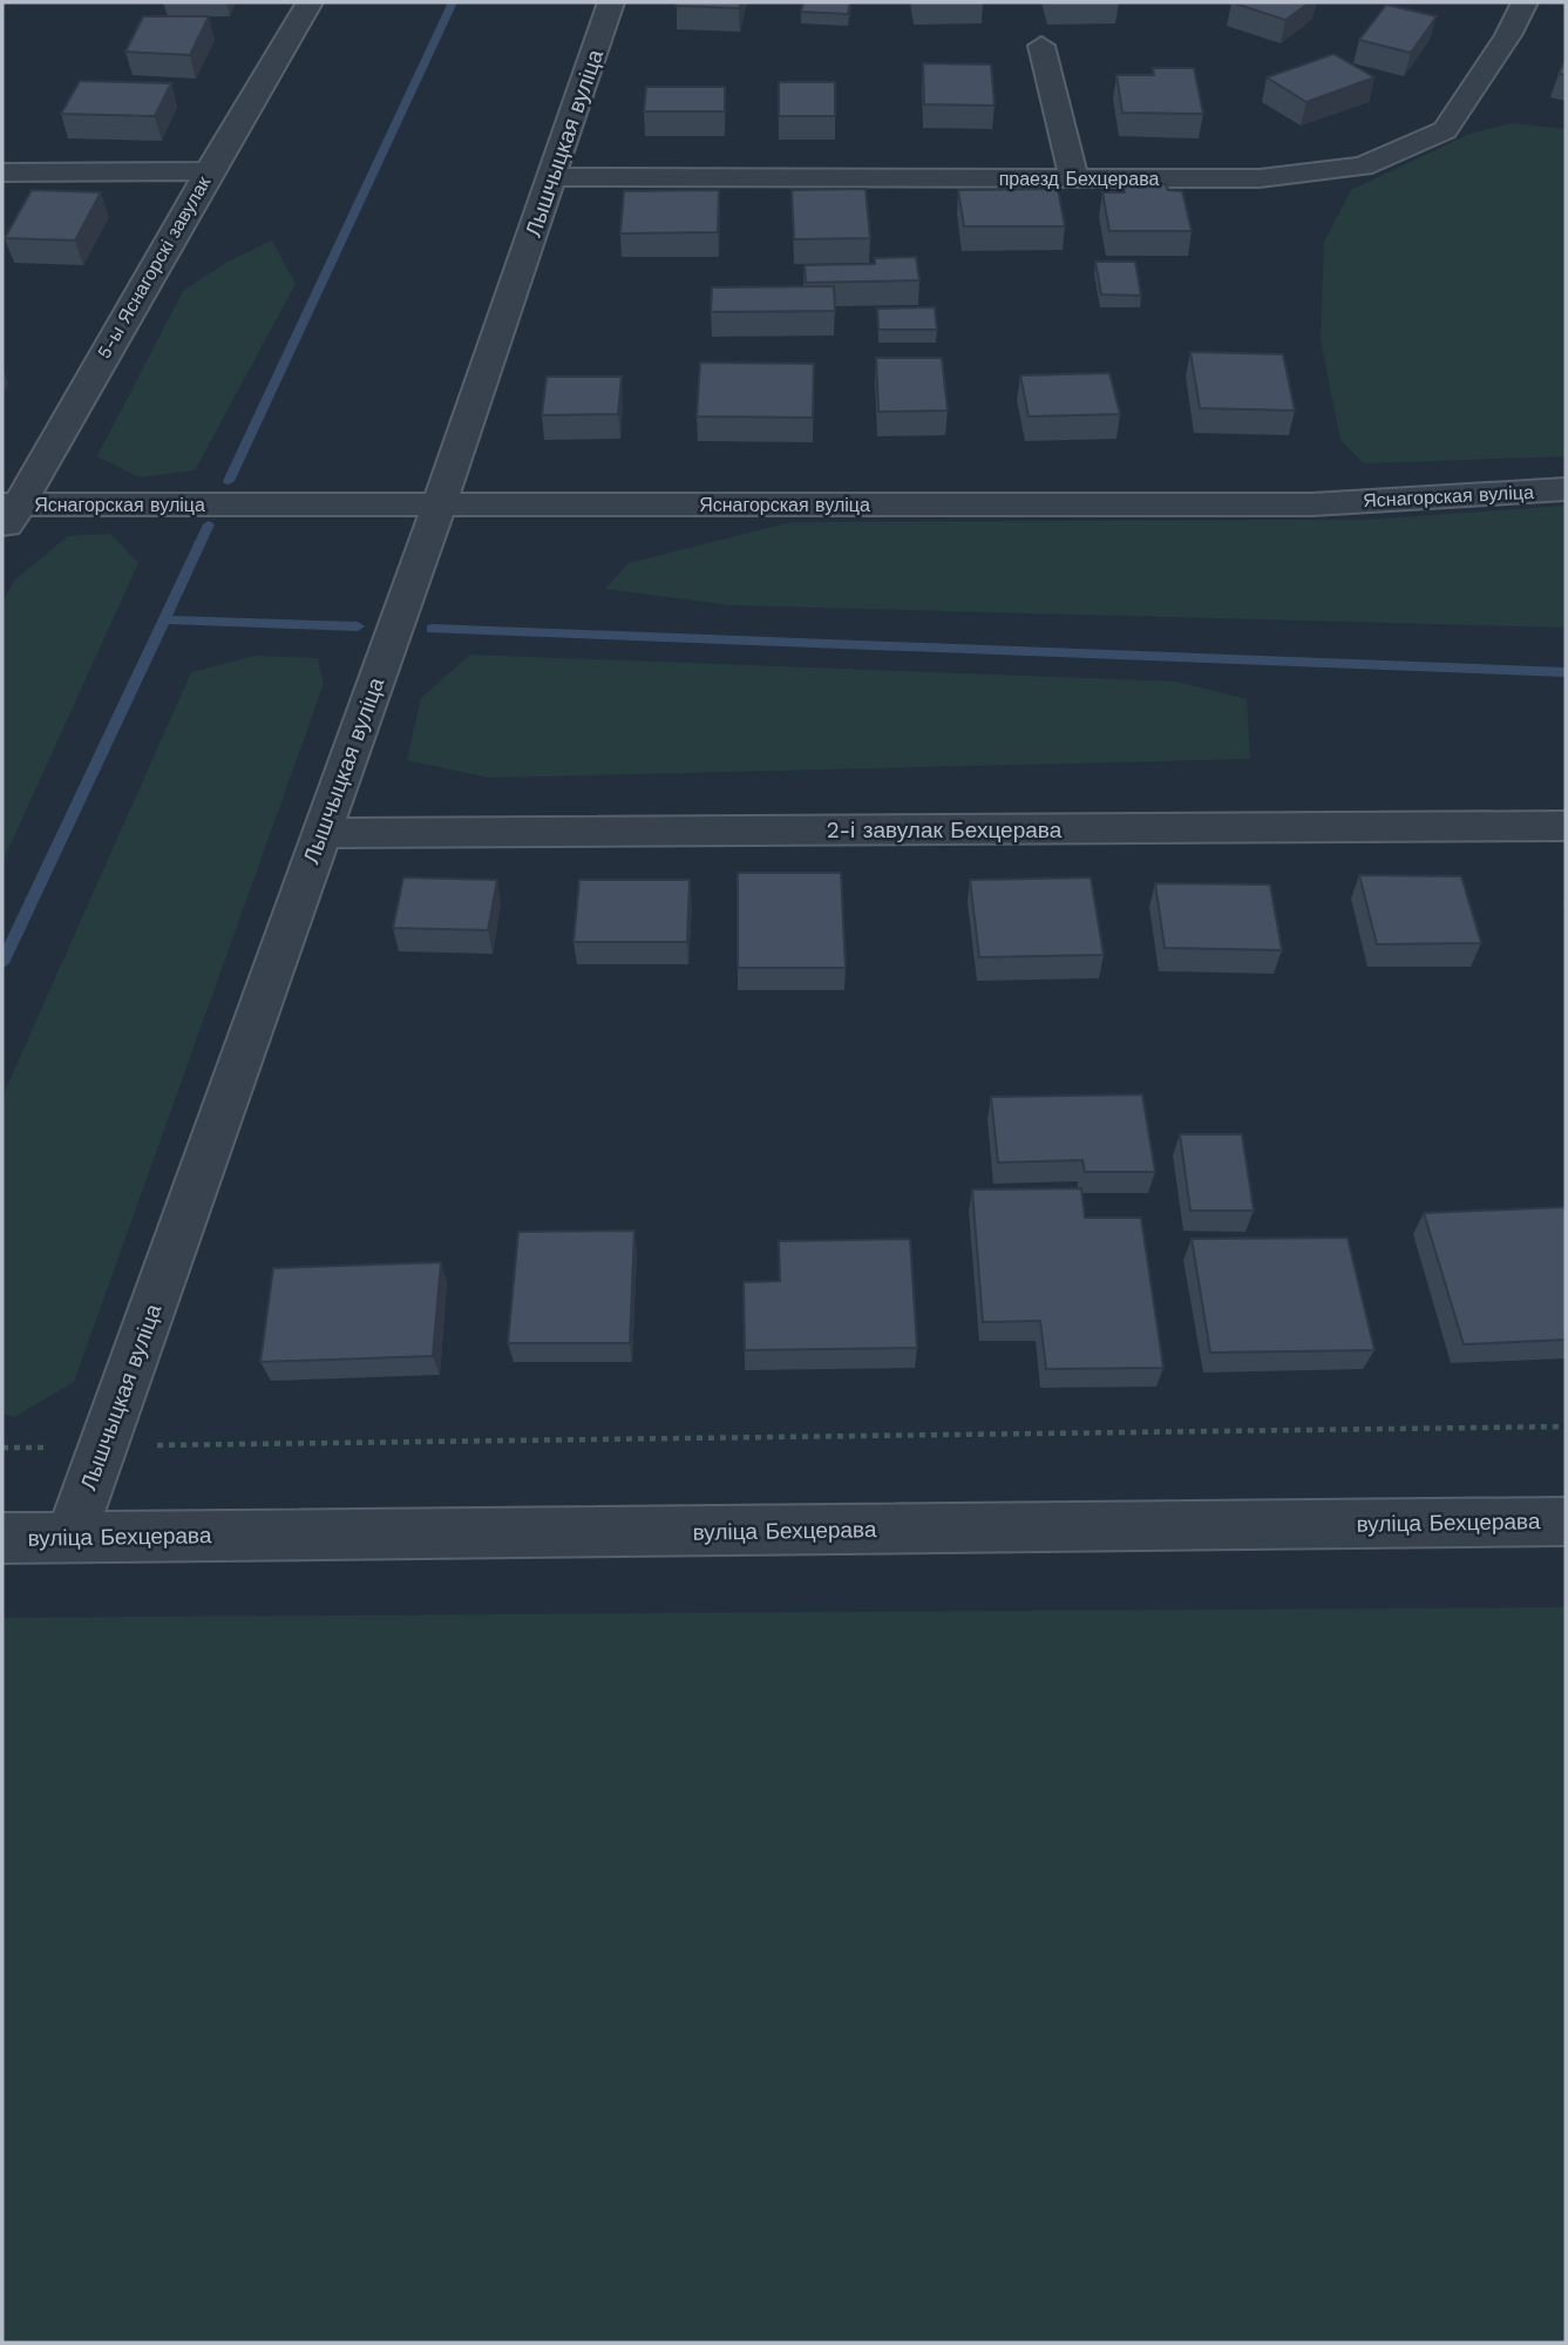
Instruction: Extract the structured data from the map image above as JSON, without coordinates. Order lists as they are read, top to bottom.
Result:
{
  "streets": {
    "street": [
      "Лышчыцкая вуліца",
      "праезд Бехцерава",
      "5-ы Яснагорскі завулак",
      "Яснагорская вуліца",
      "2-і завулак Бехцерава",
      "вуліца Бехцерава"
    ]
  },
  "crossings": [
    ["Лышчыцкая вуліца", "праезд Бехцерава"],
    ["Лышчыцкая вуліца", "Яснагорская вуліца"],
    ["Лышчыцкая вуліца", "2-і завулак Бехцерава"],
    ["Лышчыцкая вуліца", "вуліца Бехцерава"],
    ["5-ы Яснагорскі завулак", "Яснагорская вуліца"]
  ]
}
